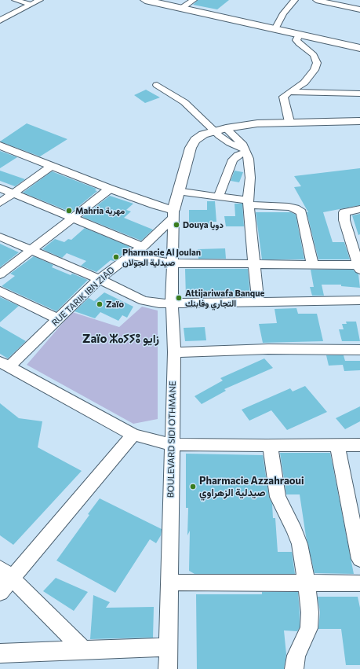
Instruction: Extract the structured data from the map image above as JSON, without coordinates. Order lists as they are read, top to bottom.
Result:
{
  "streets": {
    "street": ["RUE TARIK IBN ZIAD", "BOULEVARD SIDI OTHMANE"]
  },
  "crossings": [
    ["RUE TARIK IBN ZIAD", "BOULEVARD SIDI OTHMANE"]
  ],
  "districts": ["Zaïo ⵣⴰⵢⵢⵓ زايو"],
  "places": [
    "Mahria مهرية",
    "Douya دويا",
    "Pharmacie Al Joulan صيدلية الجولان",
    "Attijariwafa Banque التجاري وفابنك",
    "Zaïo",
    "Pharmacie Azzahraoui صيدلية الزهراوي"
  ]
}
